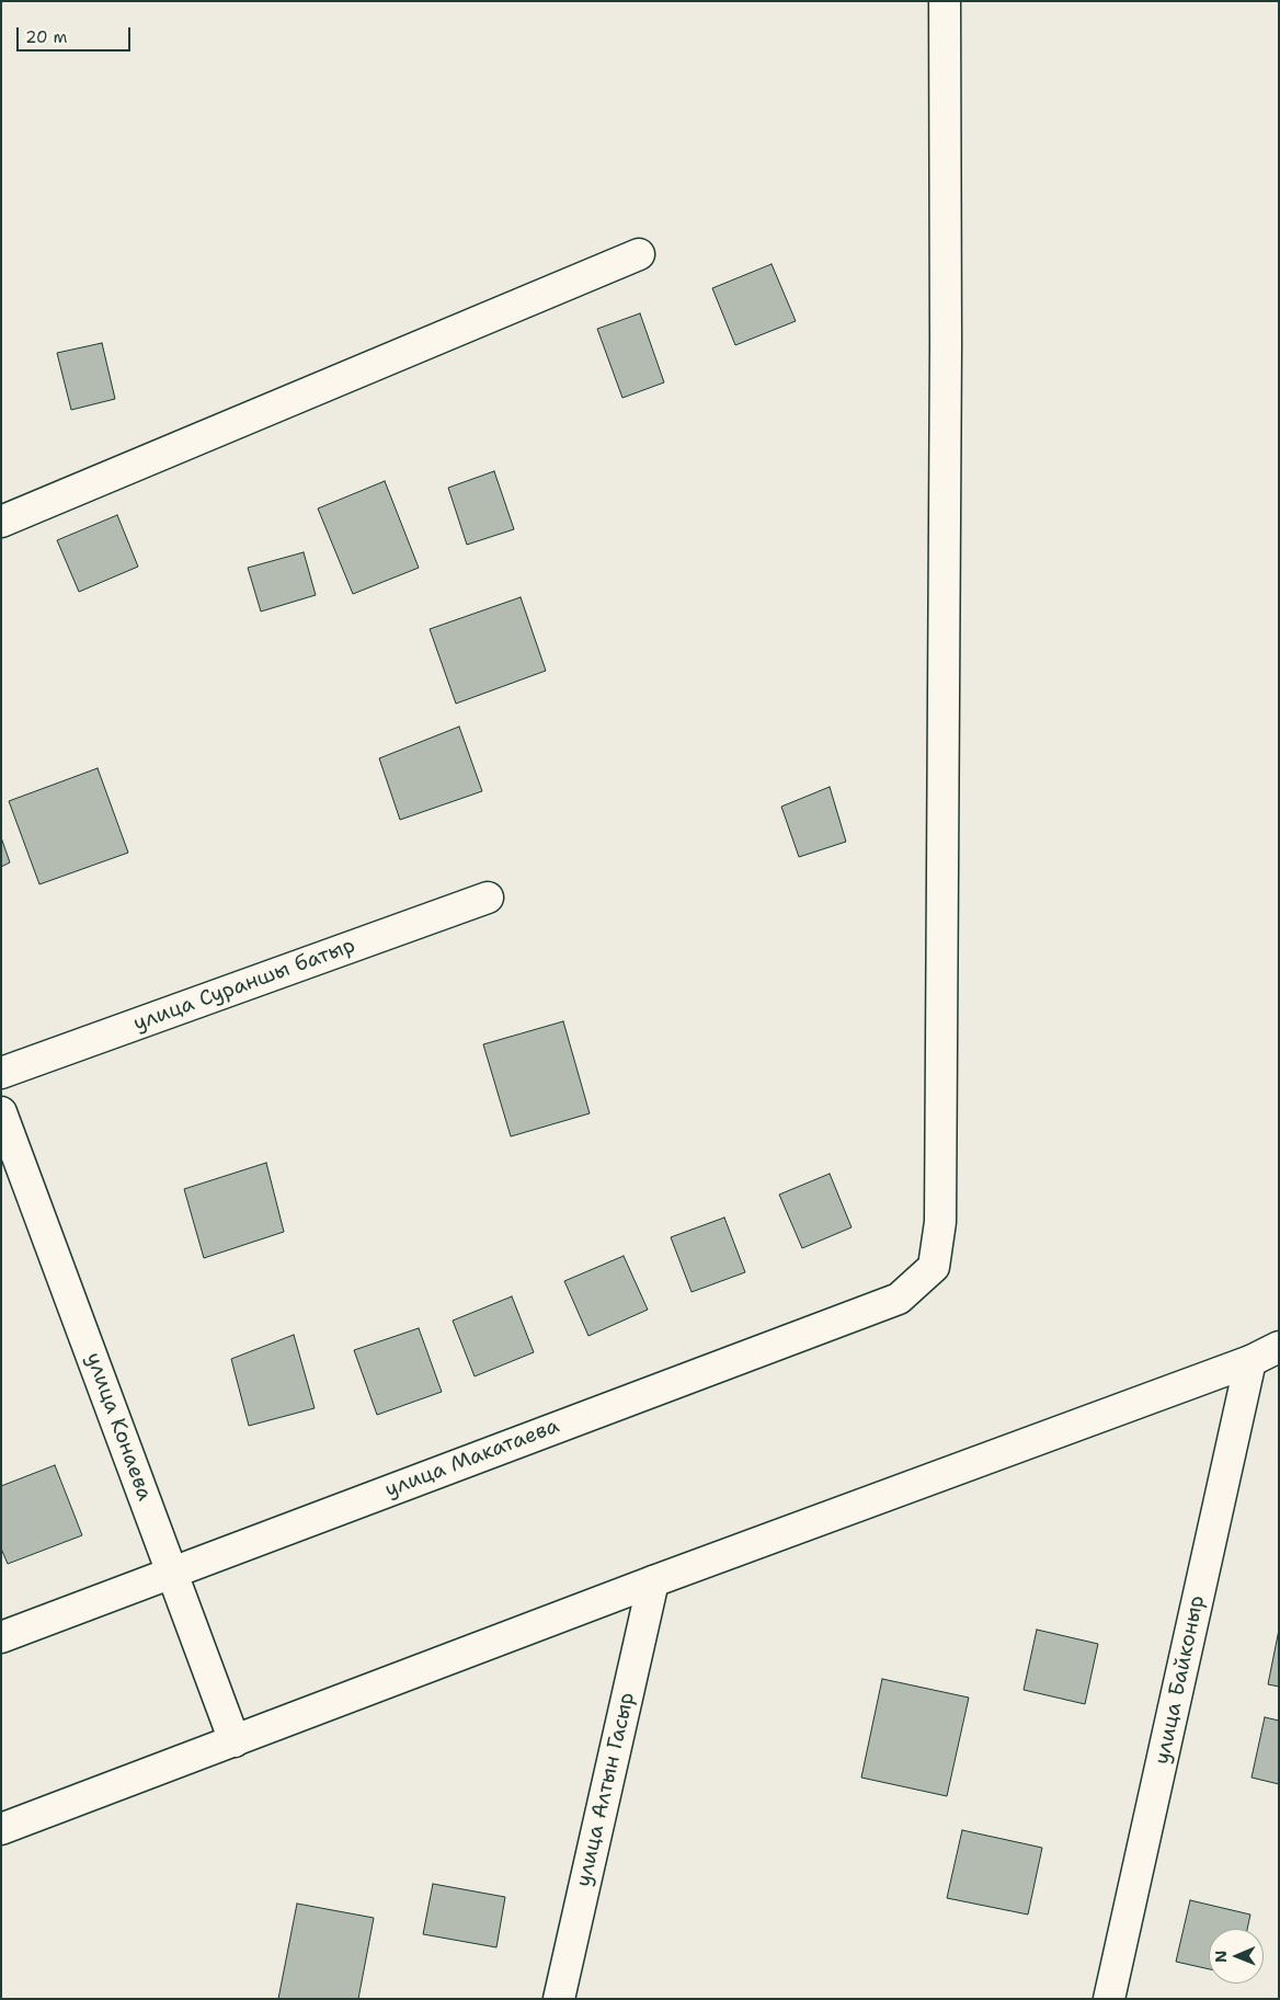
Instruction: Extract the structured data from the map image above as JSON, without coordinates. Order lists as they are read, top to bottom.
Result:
{
  "streets": {
    "street": [
      "улица Сураншы батыр",
      "улица Конаева",
      "улица Макатаева",
      "улица Байконыр",
      "улица Алтын Гасыр"
    ]
  },
  "crossings": [
    ["улица Конаева", "улица Макатаева"]
  ],
  "scale_bar": "20 m",
  "north": "left"
}
